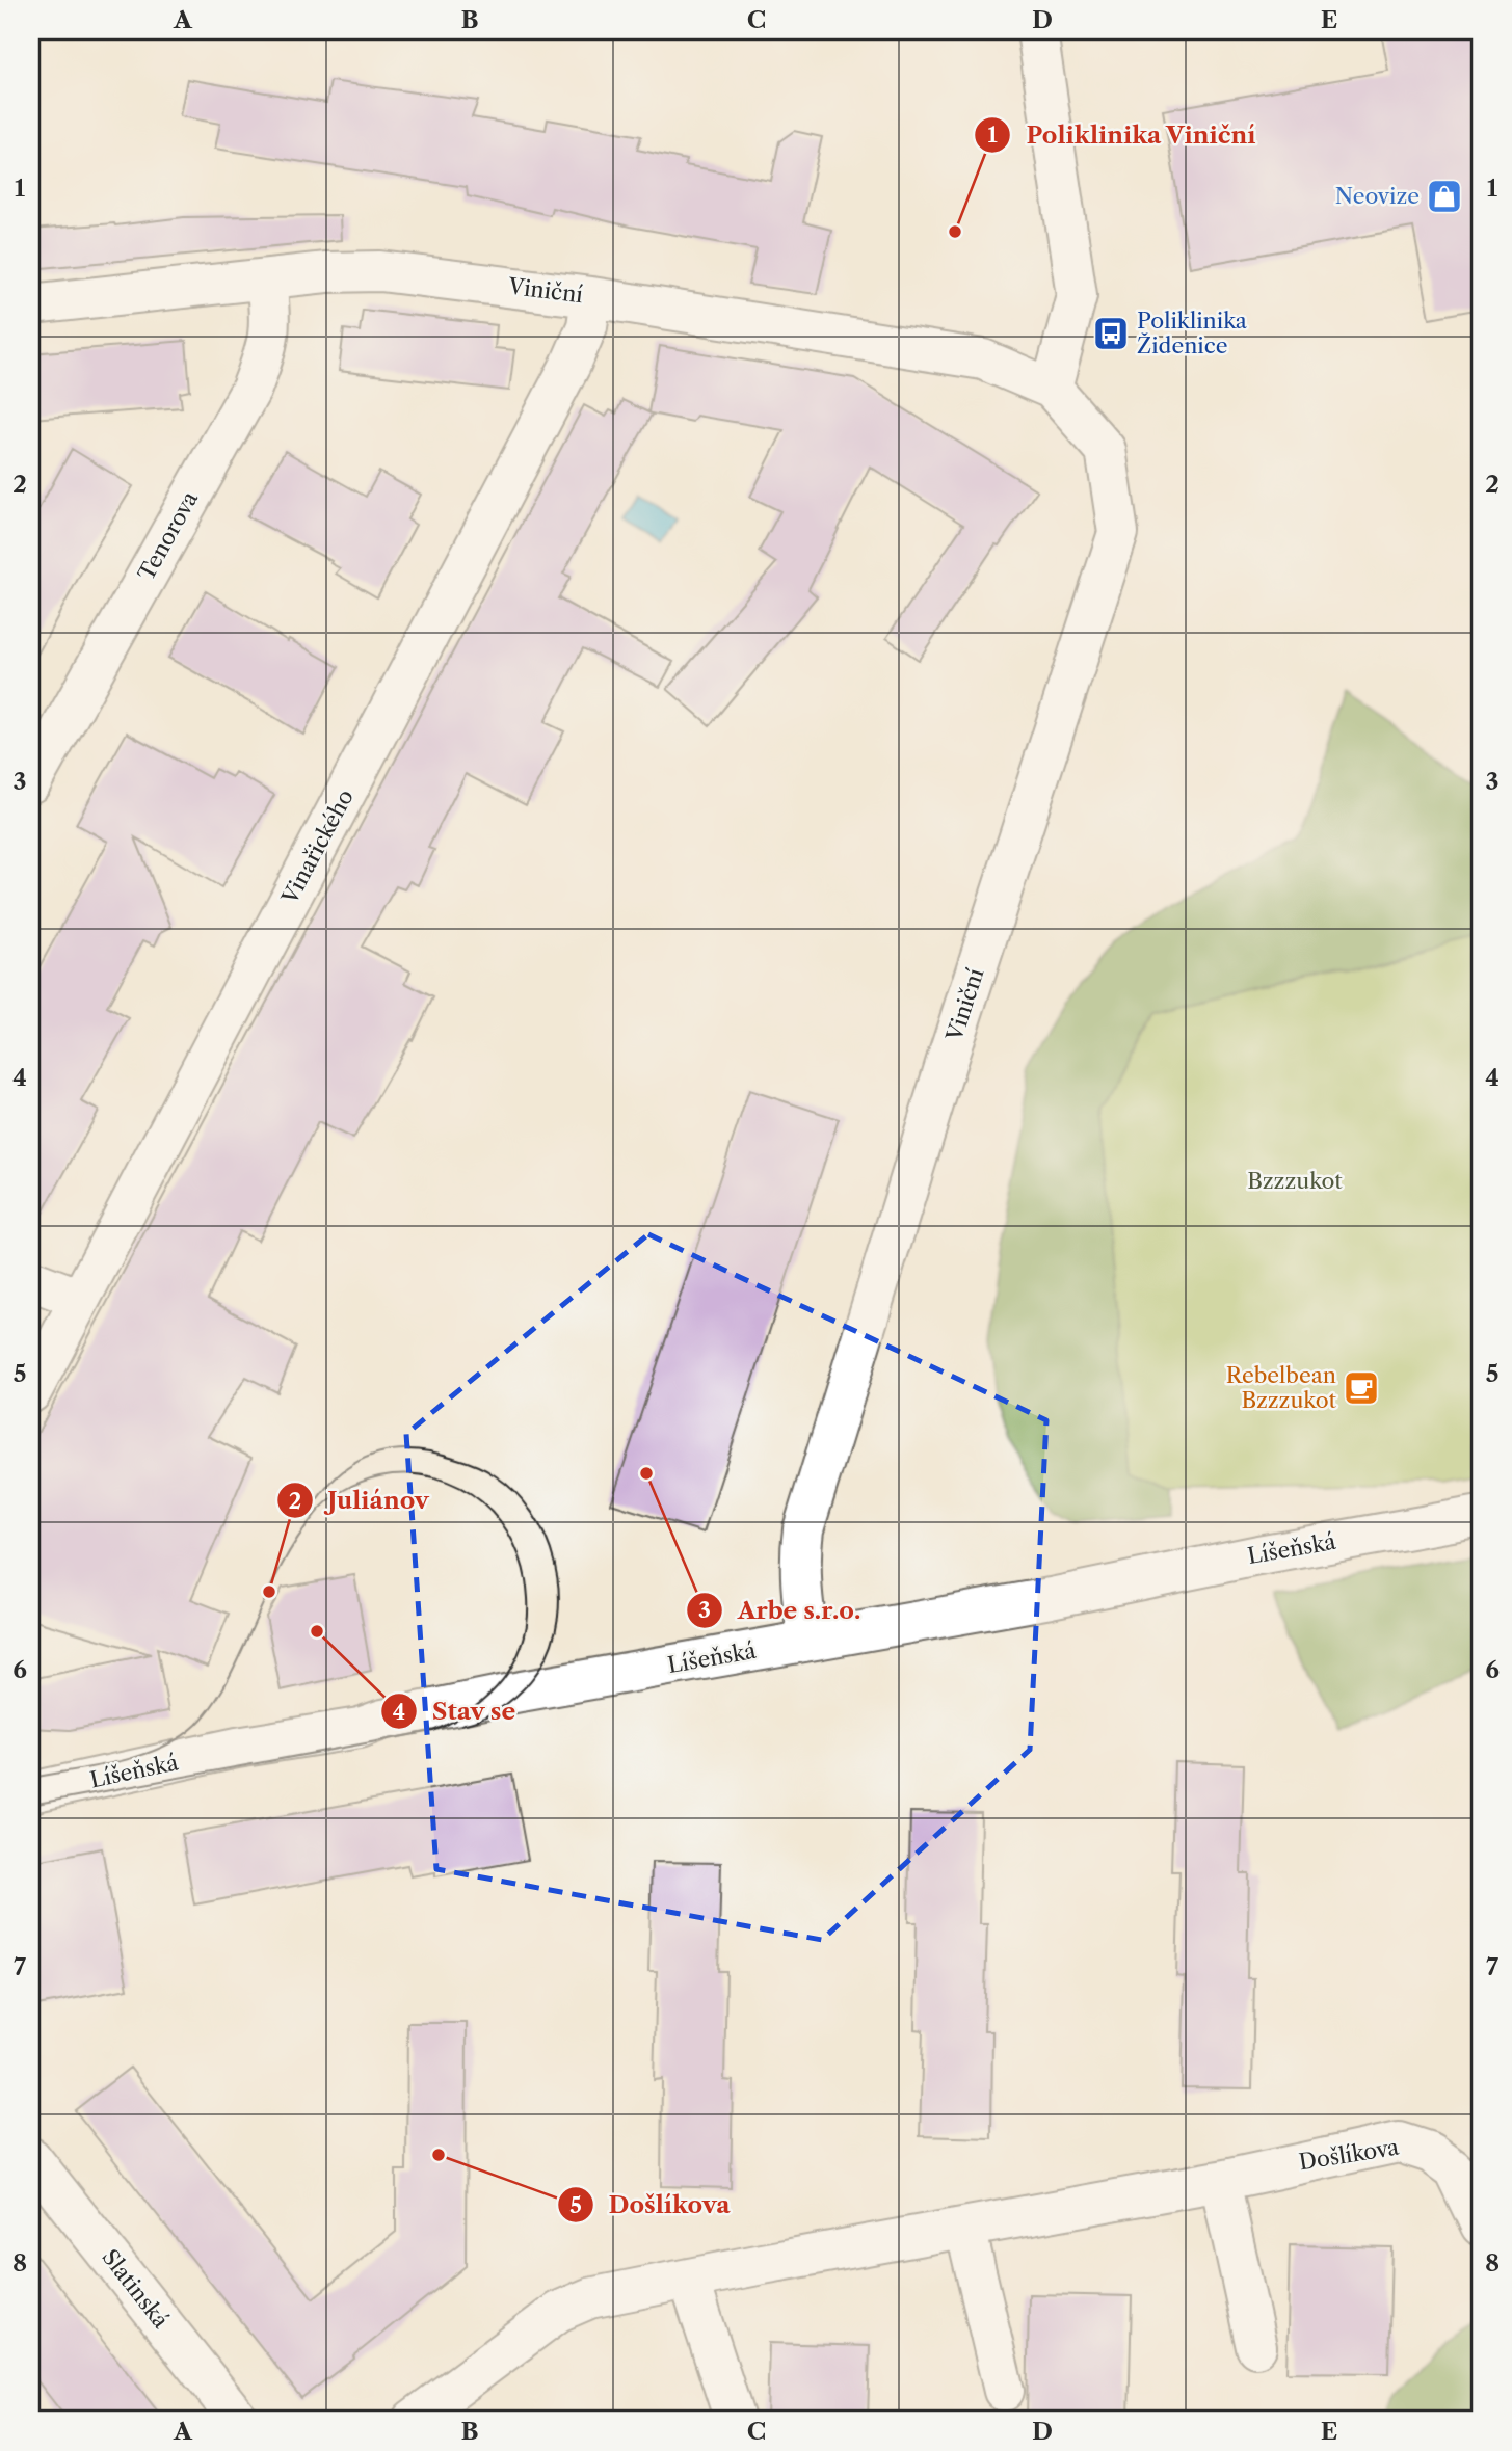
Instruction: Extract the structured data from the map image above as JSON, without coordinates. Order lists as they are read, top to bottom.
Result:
{
  "streets": {
    "street": [
      "Viniční",
      "Tenorova",
      "Vinařického",
      "Líšeňská",
      "Došlíkova",
      "Slatinská"
    ]
  },
  "crossings": [
    ["Viniční", "Tenorova"],
    ["Viniční", "Vinařického"],
    ["Viniční", "Líšeňská"]
  ],
  "parks": ["Bzzzukot"],
  "places": {
    "shop": ["Neovize"],
    "other": [
      "Poliklinika Viniční",
      "Arbe s.r.o.",
      "Juliánov",
      "Stav se",
      "Došlíkova"
    ],
    "bus stop": ["Poliklinika Židenice"],
    "cafe": ["Rebelbean Bzzzukot"]
  },
  "grid": {
    "columns": [
      "A",
      "B",
      "C",
      "D",
      "E"
    ],
    "rows": [
      "1",
      "2",
      "3",
      "4",
      "5",
      "6",
      "7",
      "8"
    ]
  }
}
